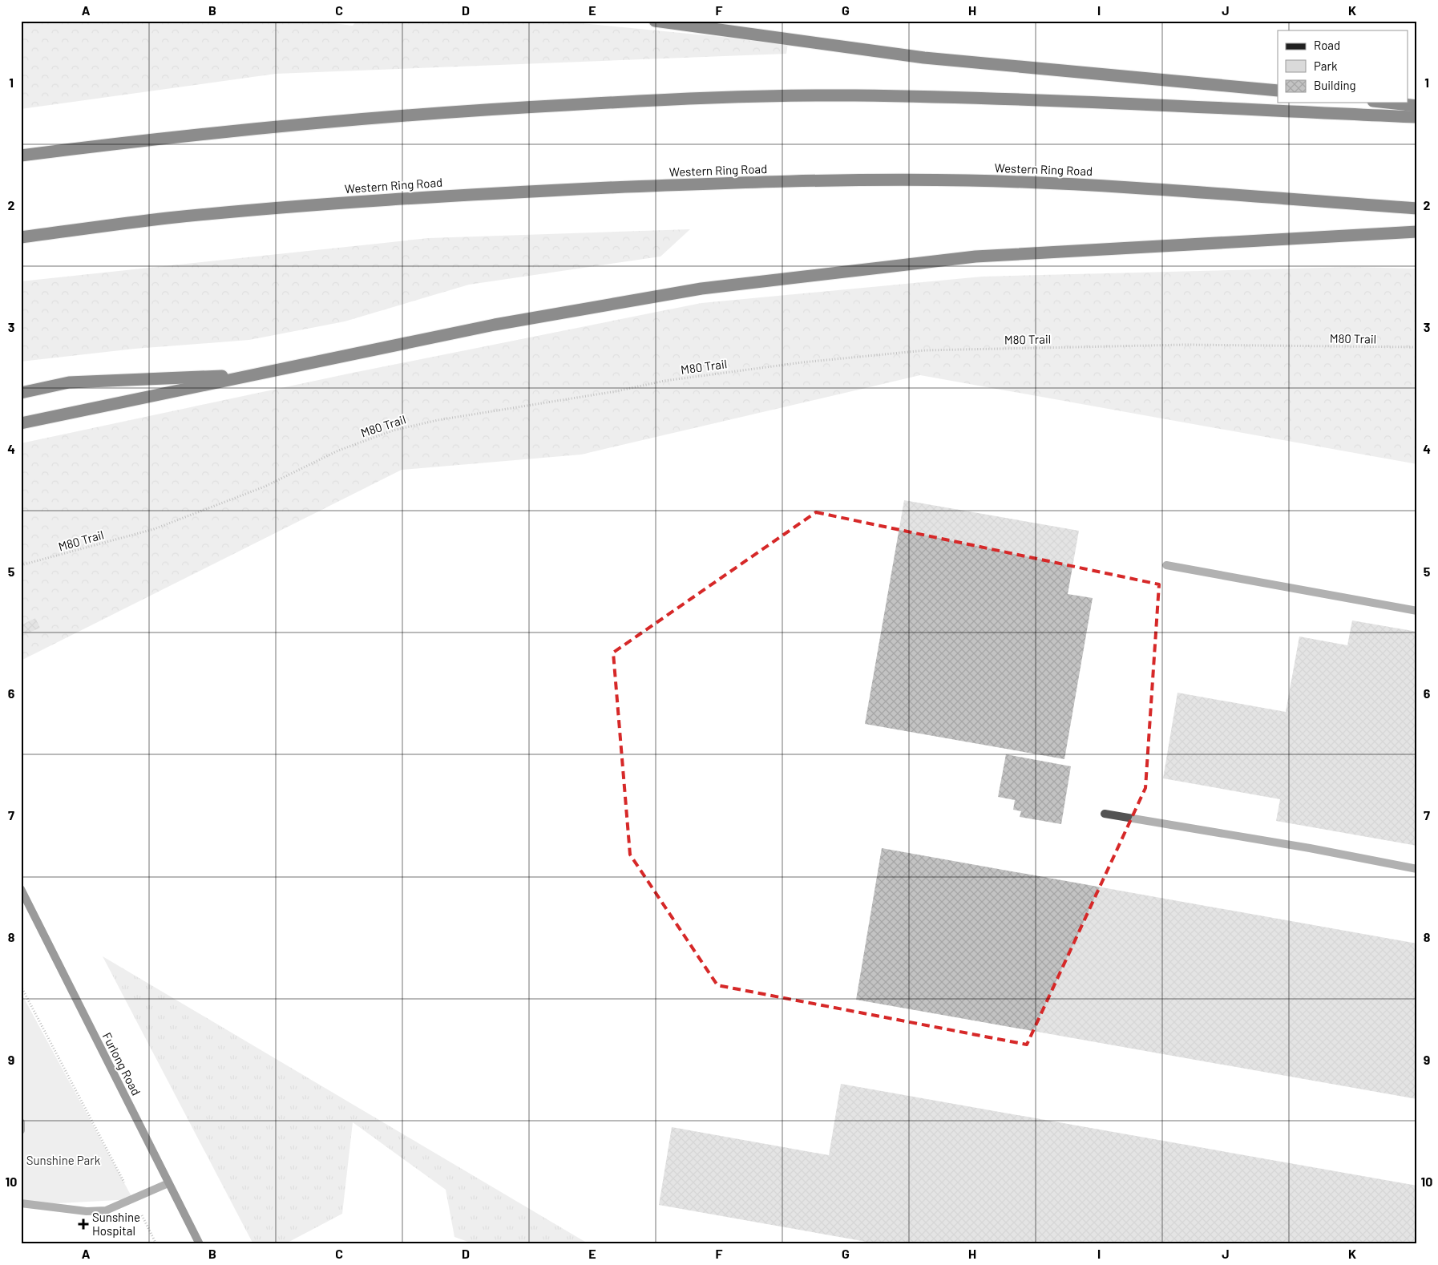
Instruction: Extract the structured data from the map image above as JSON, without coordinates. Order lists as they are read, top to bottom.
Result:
{
  "streets": {
    "highway": ["Western Ring Road"],
    "main road": ["Furlong Road"],
    "path": ["M80 Trail"]
  },
  "parks": ["Sunshine Park"],
  "places": {
    "health": ["Sunshine Hospital"]
  },
  "legend": ["Road", "Park", "Building"],
  "grid": {
    "columns": [
      "A",
      "B",
      "C",
      "D",
      "E",
      "F",
      "G",
      "H",
      "I",
      "J",
      "K"
    ],
    "rows": [
      "1",
      "2",
      "3",
      "4",
      "5",
      "6",
      "7",
      "8",
      "9",
      "10"
    ]
  }
}
